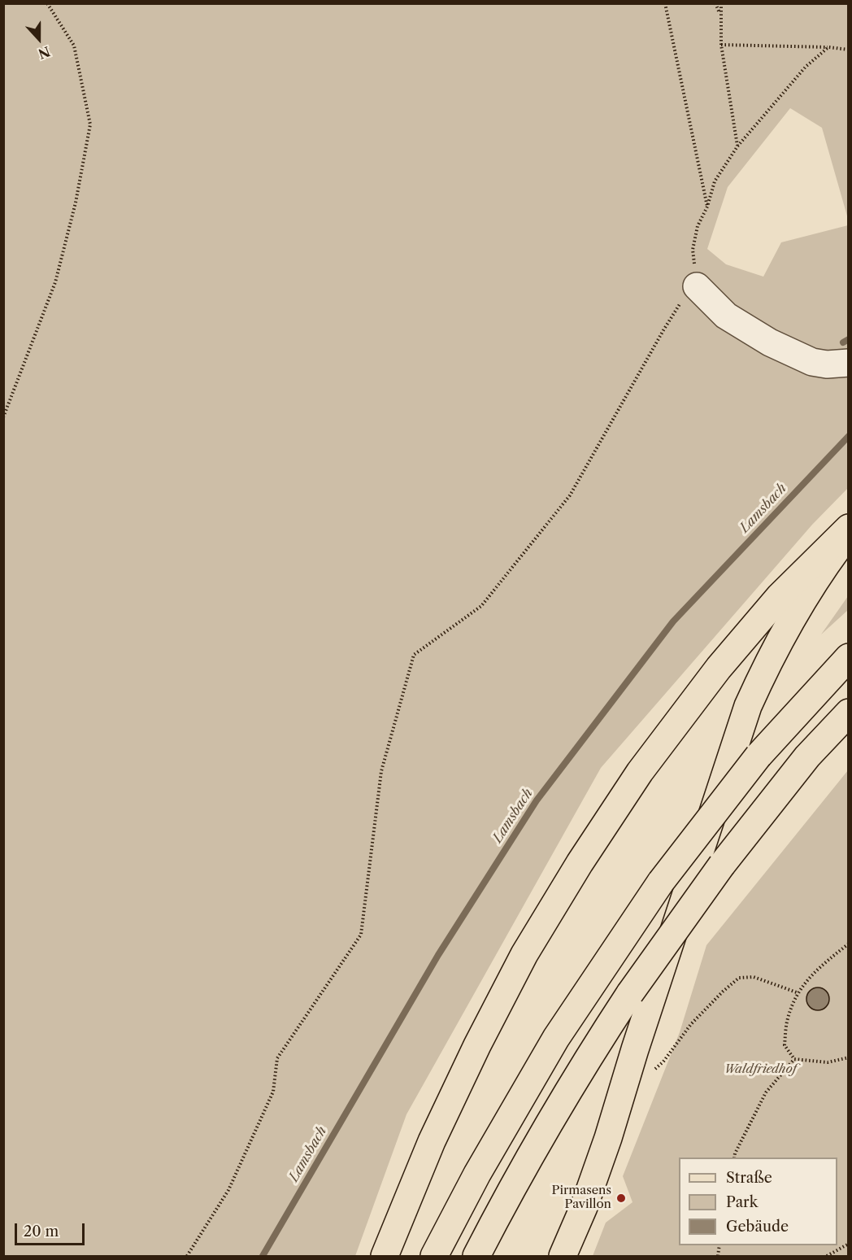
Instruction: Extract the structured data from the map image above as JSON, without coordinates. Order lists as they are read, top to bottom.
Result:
{
  "water": ["Lamsbach"],
  "parks": ["Waldfriedhof"],
  "places": ["Pirmasens Pavillon"],
  "legend": ["Straße", "Park", "Gebäude"],
  "scale_bar": "20 m",
  "north": "bottom"
}
